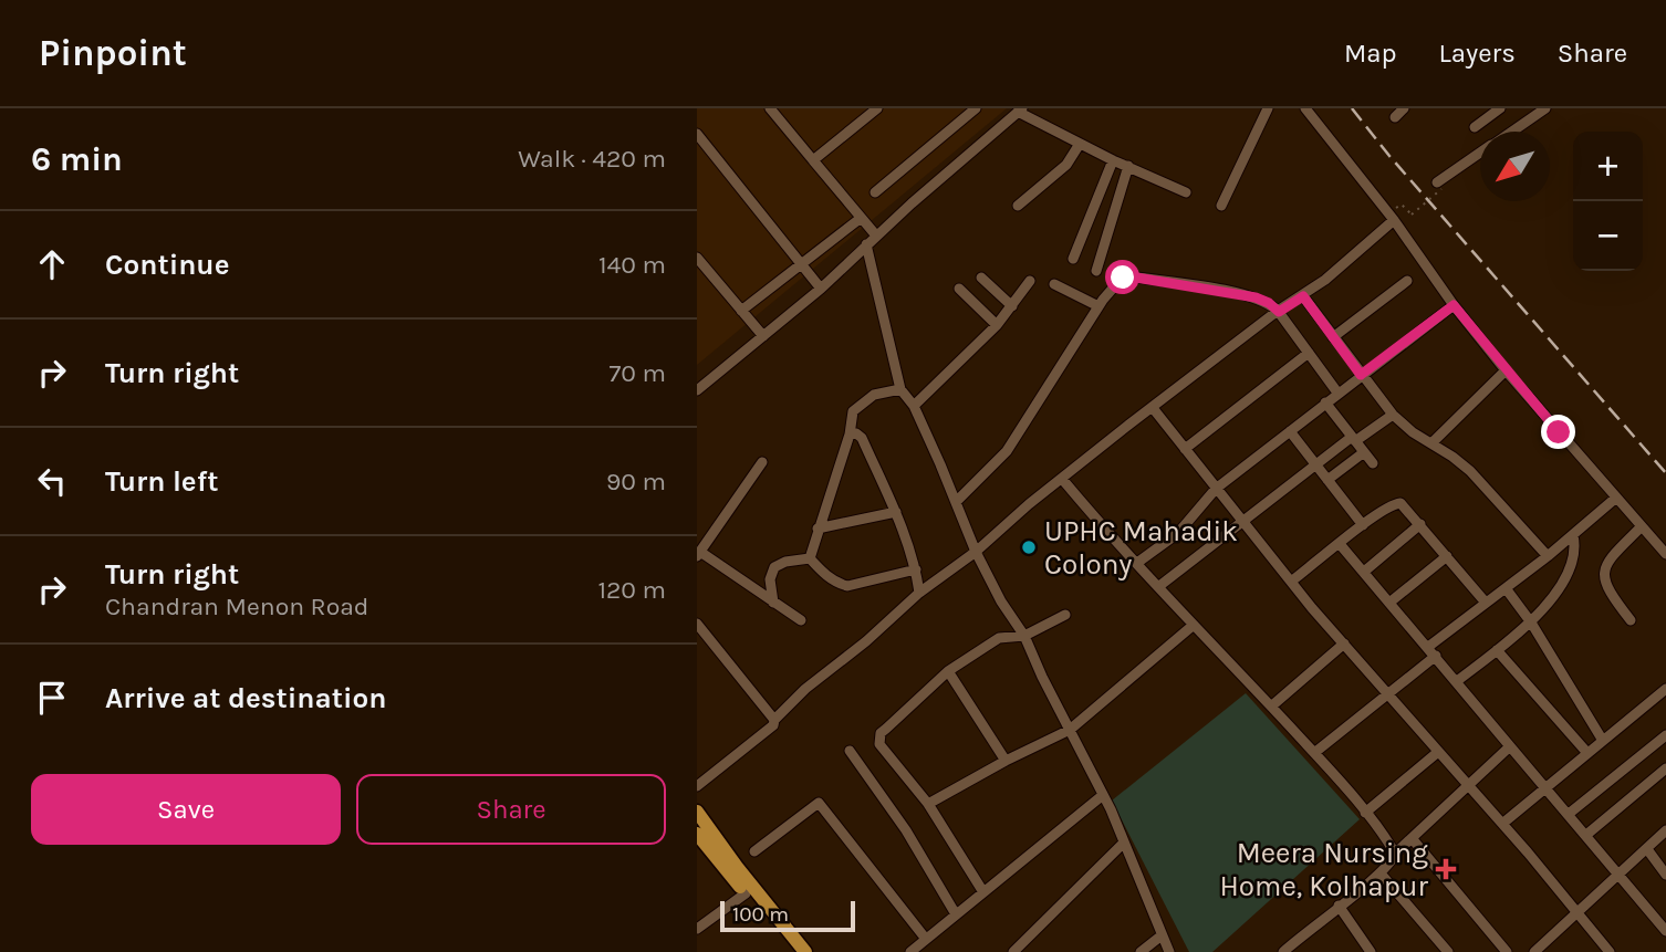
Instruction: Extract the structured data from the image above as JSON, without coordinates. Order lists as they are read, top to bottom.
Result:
{
  "places": {
    "other": ["UPHC Mahadik Colony"],
    "health": ["Meera Nursing Home, Kolhapur"]
  },
  "scale_bar": "100 m",
  "north": "bottom left",
  "page": {
    "header": "Pinpoint",
    "nav": ["Map", "Layers", "Share"],
    "heading": ["6 min", "Walk · 420 m"],
    "map_buttons": ["+", "−"],
    "list": [
      ["Continue", "140 m"],
      ["Turn right", "70 m"],
      ["Turn left", "90 m"],
      ["Turn right", "Chandran Menon Road", "120 m"],
      "Arrive at destination"
    ],
    "buttons": ["Save", "Share"],
    "scale": "100 m"
  }
}
